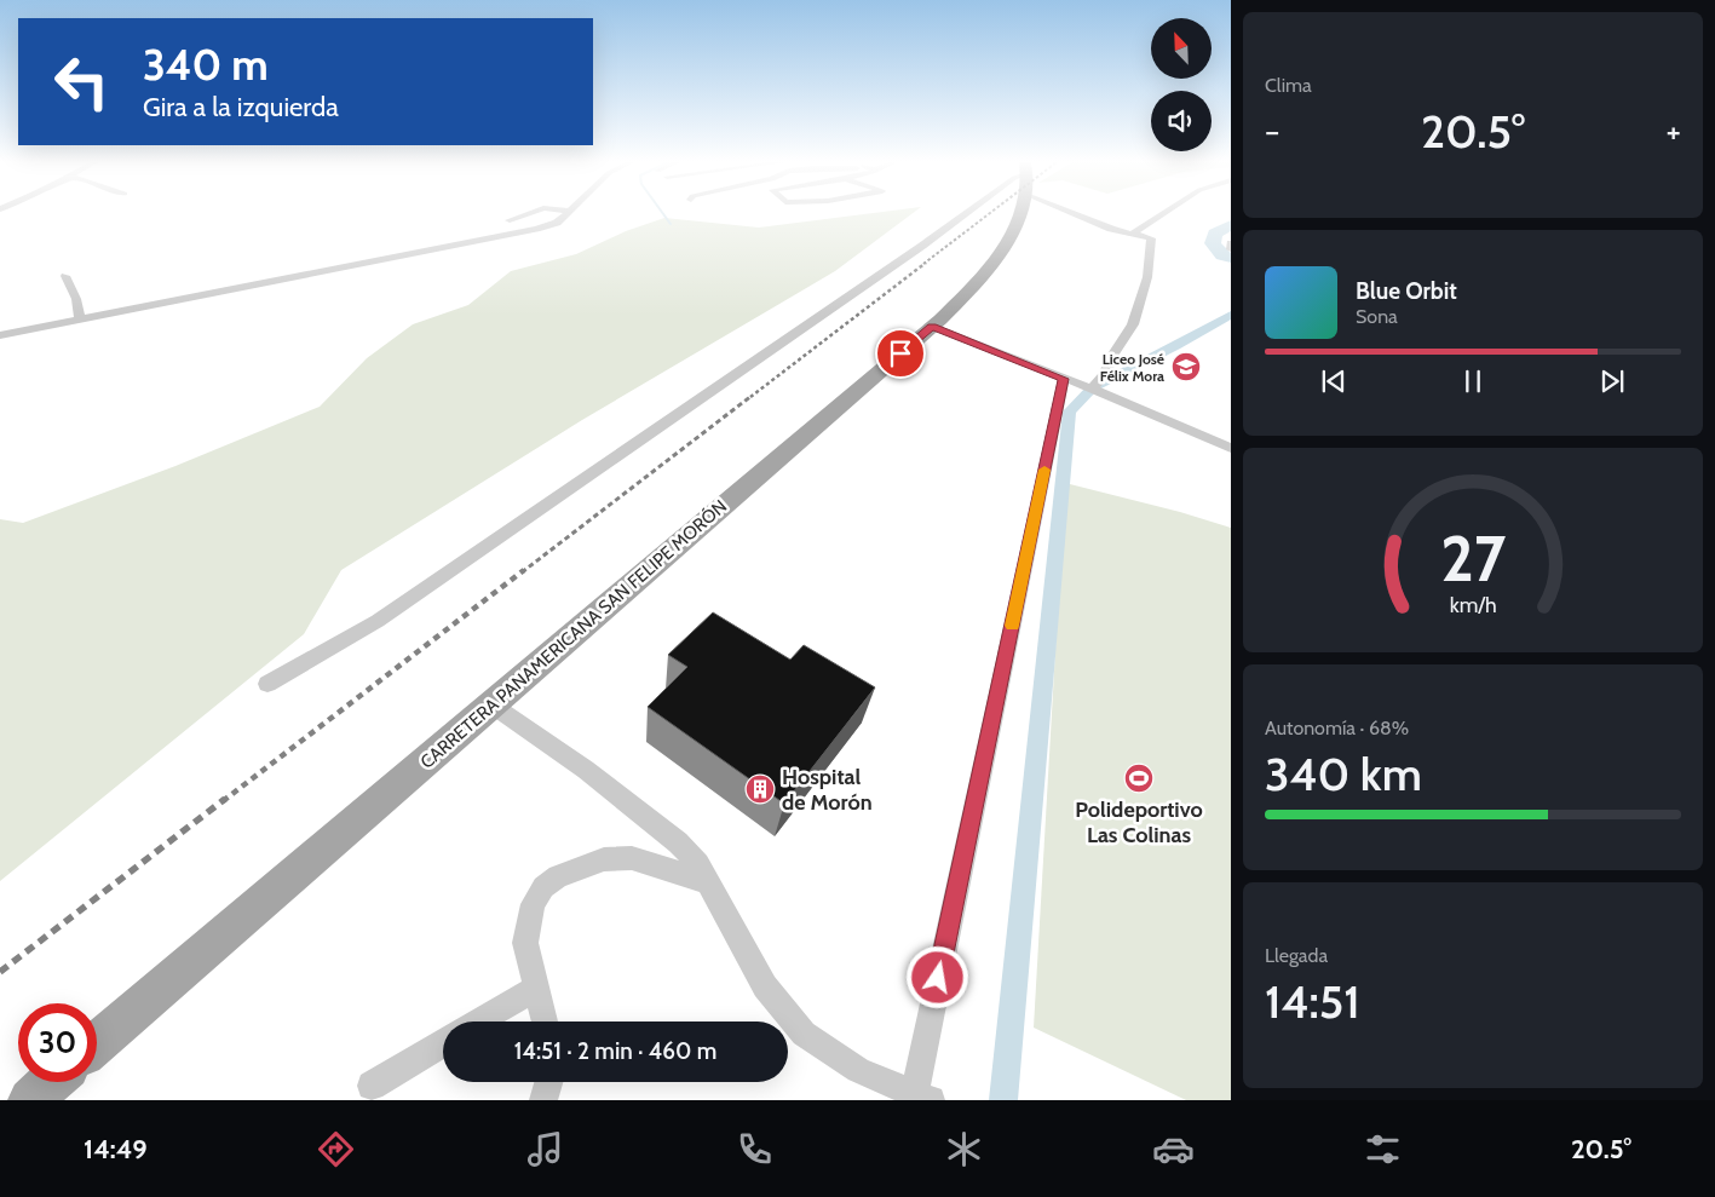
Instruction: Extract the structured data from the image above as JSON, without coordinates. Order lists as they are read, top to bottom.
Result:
{
  "streets": {
    "main road": ["CARRETERA PANAMERICANA SAN FELIPE MORÓN"]
  },
  "places": {
    "school or university": ["Liceo José Félix Mora"],
    "sports": ["Polideportivo Las Colinas"],
    "building": ["Hospital de Morón"]
  },
  "north": "top left",
  "page": {
    "tile": [
      "Clima",
      ["Autonomía · 68%", "340 km"],
      ["Llegada", "14:51"]
    ],
    "turn": ["340 m", "Gira a la izquierda"],
    "heat": ["−", "20.5°", "+"],
    "song": ["Blue Orbit", "Sona"],
    "limit": "30",
    "trip": "14:51 · 2 min · 460 m",
    "tabs": ["14:49", "20.5°"],
    "gauge": ["27", "km/h"]
  }
}
